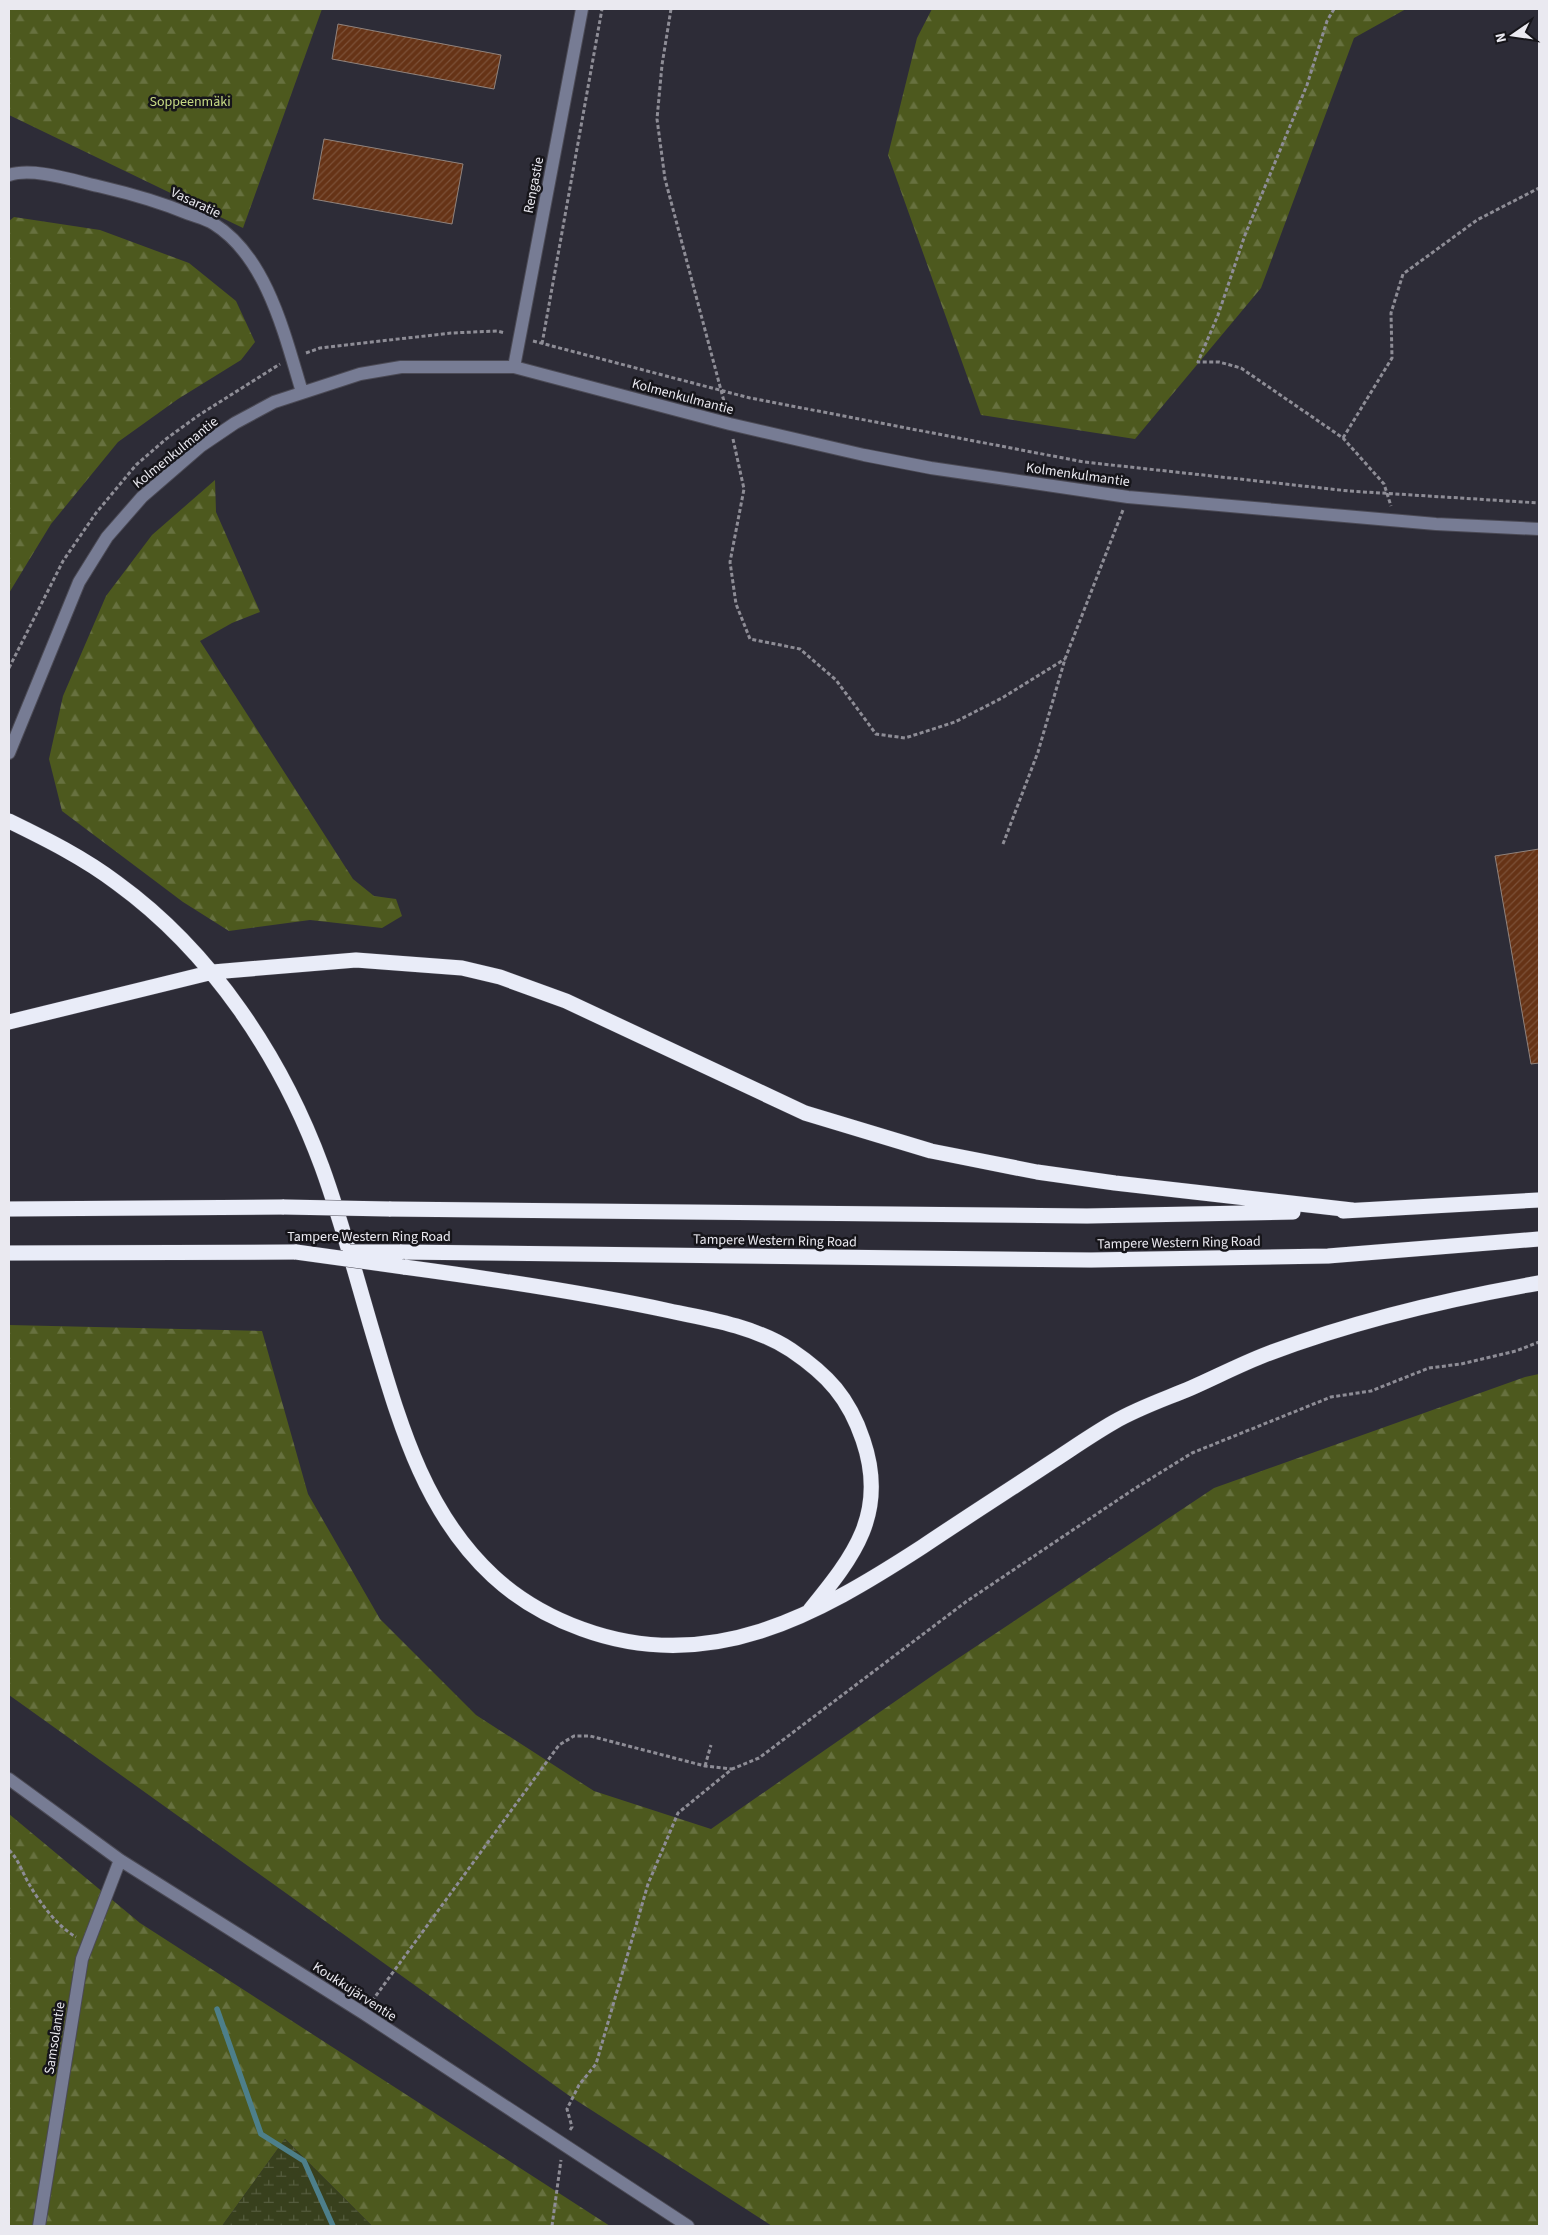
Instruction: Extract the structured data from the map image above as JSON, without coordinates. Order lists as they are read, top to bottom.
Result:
{
  "streets": {
    "highway": ["Tampere Western Ring Road"],
    "street": [
      "Rengastie",
      "Vasaratie",
      "Kolmenkulmantie",
      "Koukkujärventie",
      "Samsolantie"
    ]
  },
  "crossings": [
    ["Rengastie", "Kolmenkulmantie"],
    ["Vasaratie", "Kolmenkulmantie"],
    ["Koukkujärventie", "Samsolantie"]
  ],
  "parks": ["Soppeenmäki"],
  "north": "left"
}
